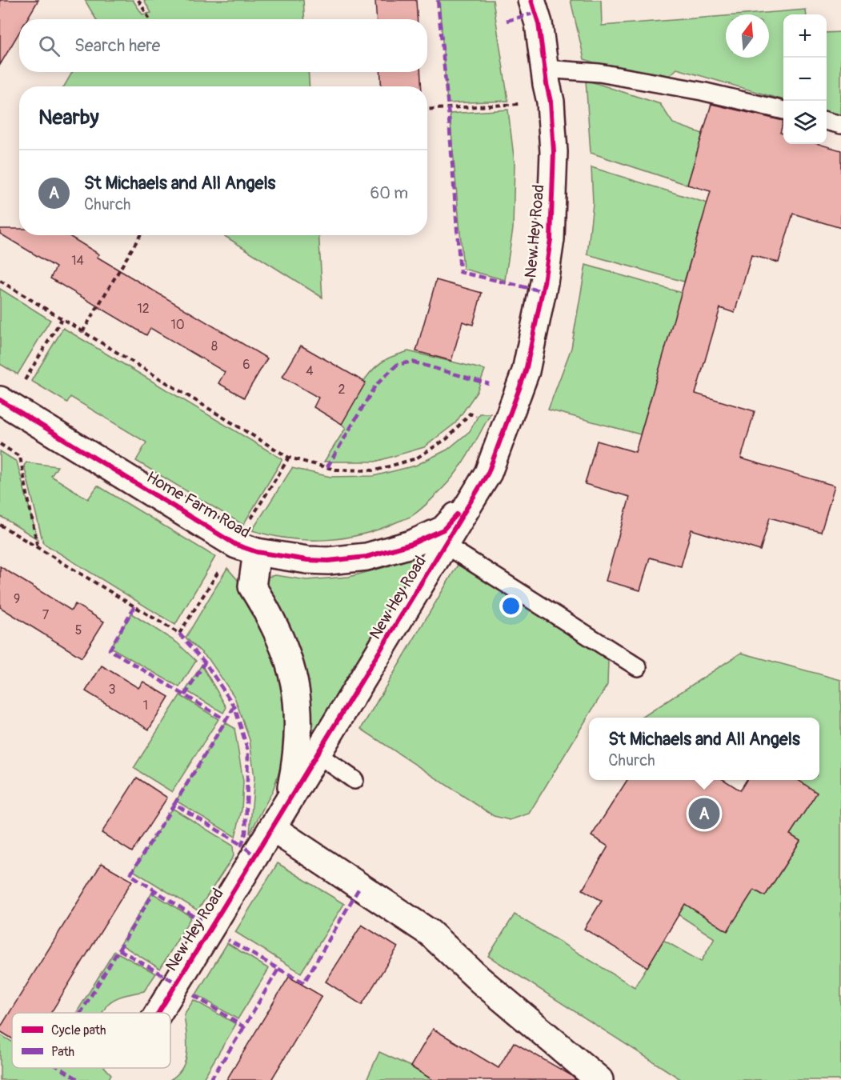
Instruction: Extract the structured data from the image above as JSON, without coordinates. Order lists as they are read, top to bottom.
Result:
{
  "streets": {
    "street": ["New Hey Road", "Home Farm Road"]
  },
  "crossings": [
    ["New Hey Road", "Home Farm Road"]
  ],
  "house_numbers": [
    "14",
    "12",
    "10",
    "8",
    "6",
    "4",
    "2",
    "9",
    "7",
    "5",
    "3",
    "1"
  ],
  "legend": ["Cycle path", "Path"],
  "north": "top",
  "page": {
    "map_buttons": ["+", "−"],
    "search": "Search here",
    "heading": "Nearby",
    "list": [
      {
        "mark": "A",
        "name": "St Michaels and All Angels",
        "note": "Church",
        "value": "60 m"
      }
    ],
    "popup": ["St Michaels and All Angels", "Church"],
    "pins": "A"
  }
}
